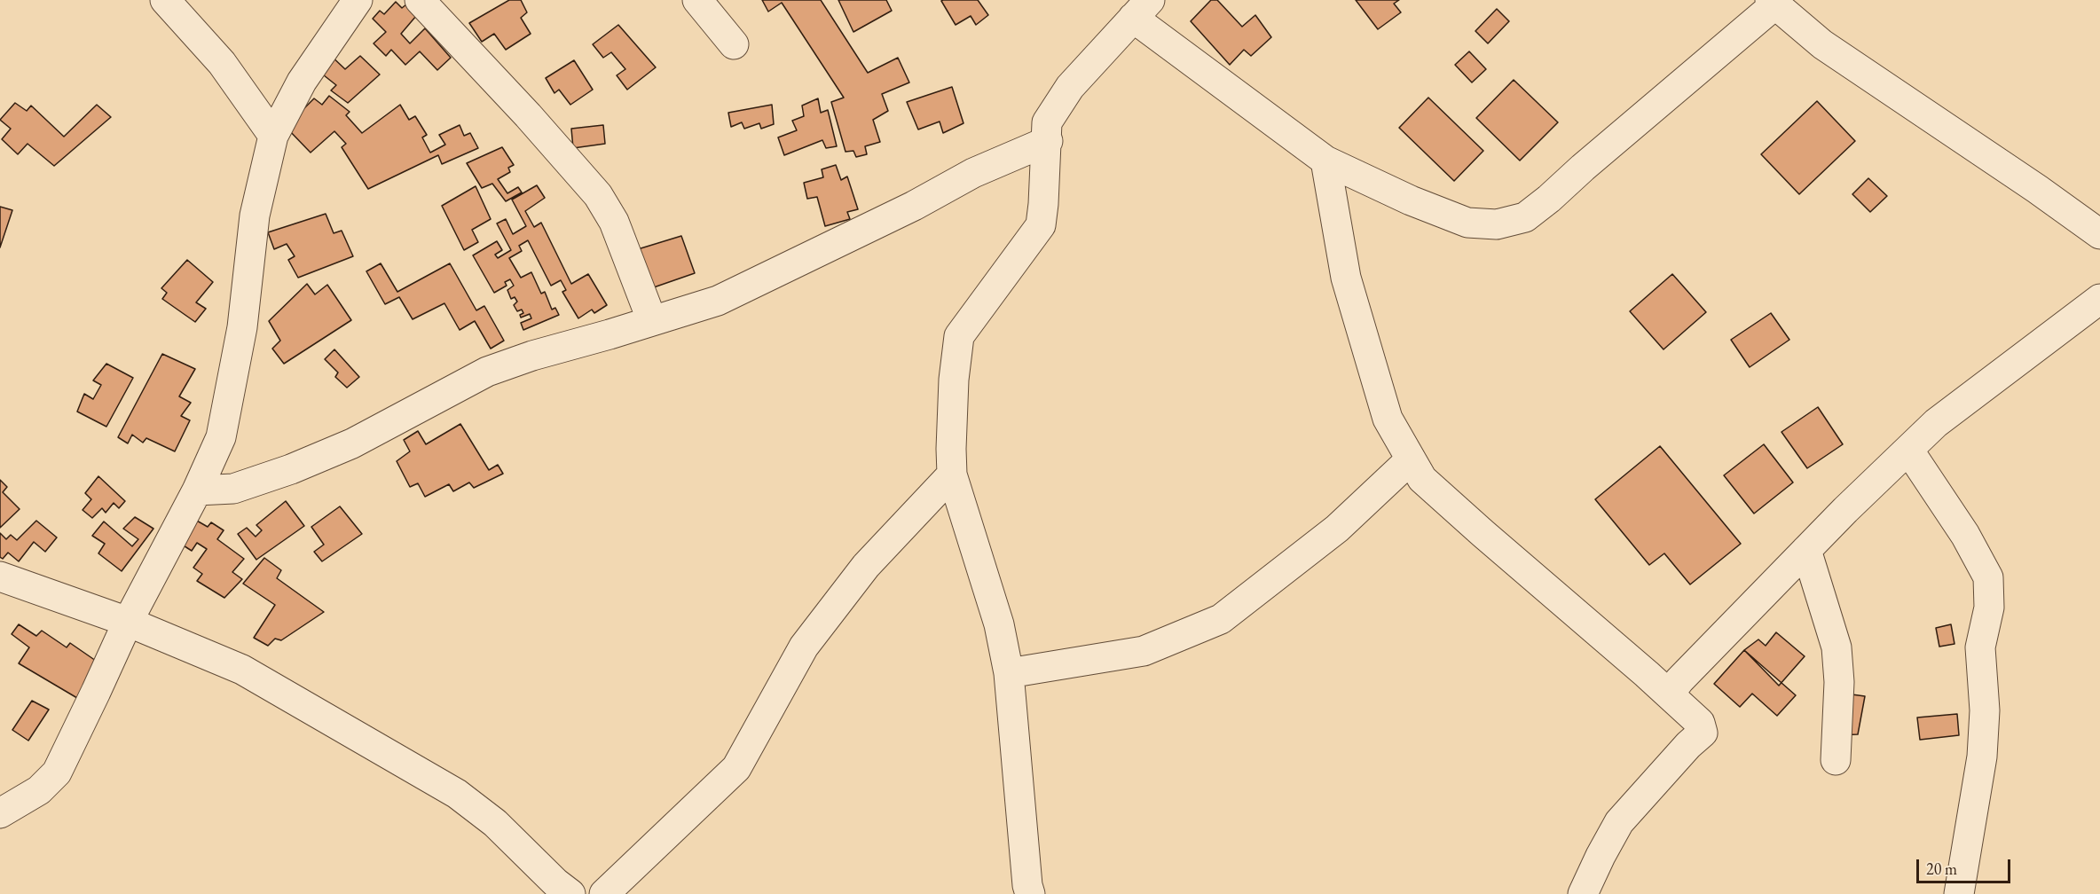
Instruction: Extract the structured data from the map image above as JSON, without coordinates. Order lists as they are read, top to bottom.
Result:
{
  "scale_bar": "20 m"
}
